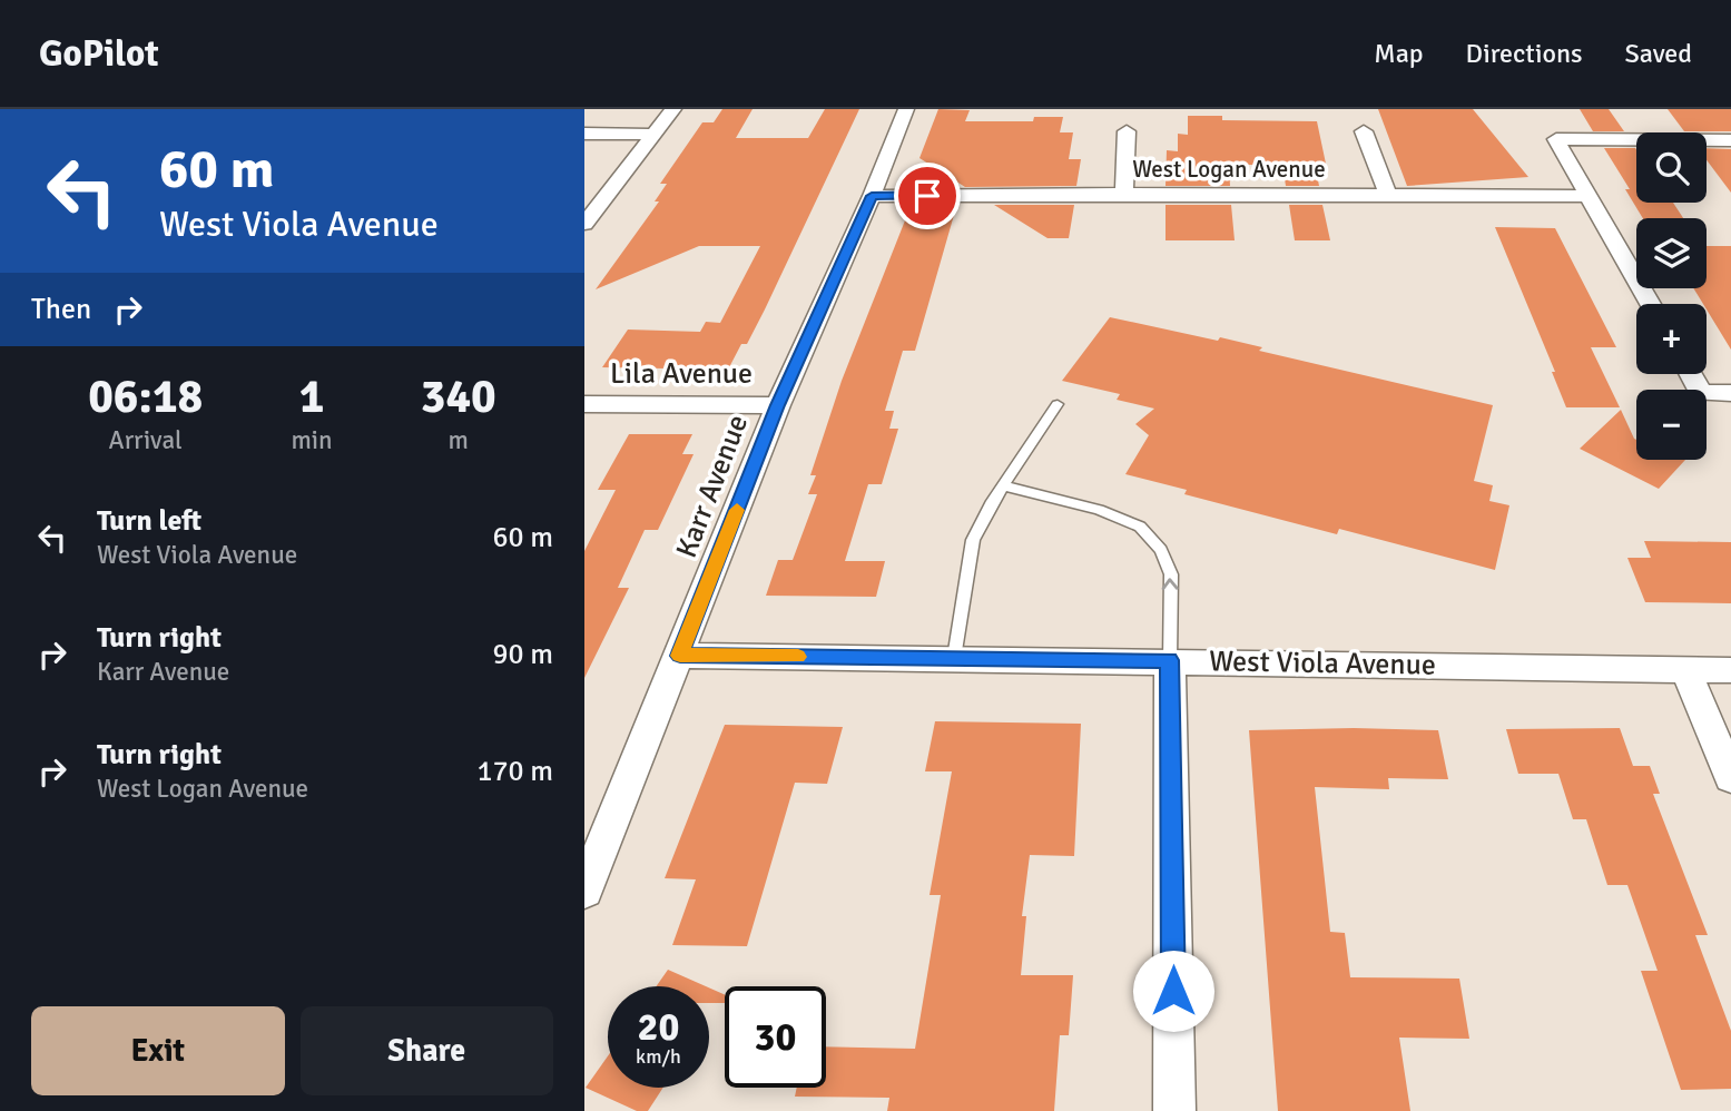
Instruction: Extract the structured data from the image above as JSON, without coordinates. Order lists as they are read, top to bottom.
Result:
{
  "streets": {
    "street": [
      "West Logan Avenue",
      "Lila Avenue",
      "Karr Avenue",
      "West Viola Avenue"
    ]
  },
  "crossings": [
    ["West Logan Avenue", "Karr Avenue"],
    ["Lila Avenue", "Karr Avenue"],
    ["Karr Avenue", "West Viola Avenue"]
  ],
  "page": {
    "header": "GoPilot",
    "nav": ["Map", "Directions", "Saved"],
    "turn": ["60 m", "West Viola Avenue"],
    "map_buttons": ["+", "−"],
    "then": "Then",
    "eta": [
      "06:18",
      "Arrival",
      "1",
      "min",
      "340",
      "m"
    ],
    "list": [
      {
        "name": "Turn left",
        "note": "West Viola Avenue",
        "value": "60 m"
      },
      {
        "name": "Turn right",
        "note": "Karr Avenue",
        "value": "90 m"
      },
      {
        "name": "Turn right",
        "note": "West Logan Avenue",
        "value": "170 m"
      }
    ],
    "speed": "20 km/h",
    "limit": "30",
    "buttons": ["Exit", "Share"]
  }
}
